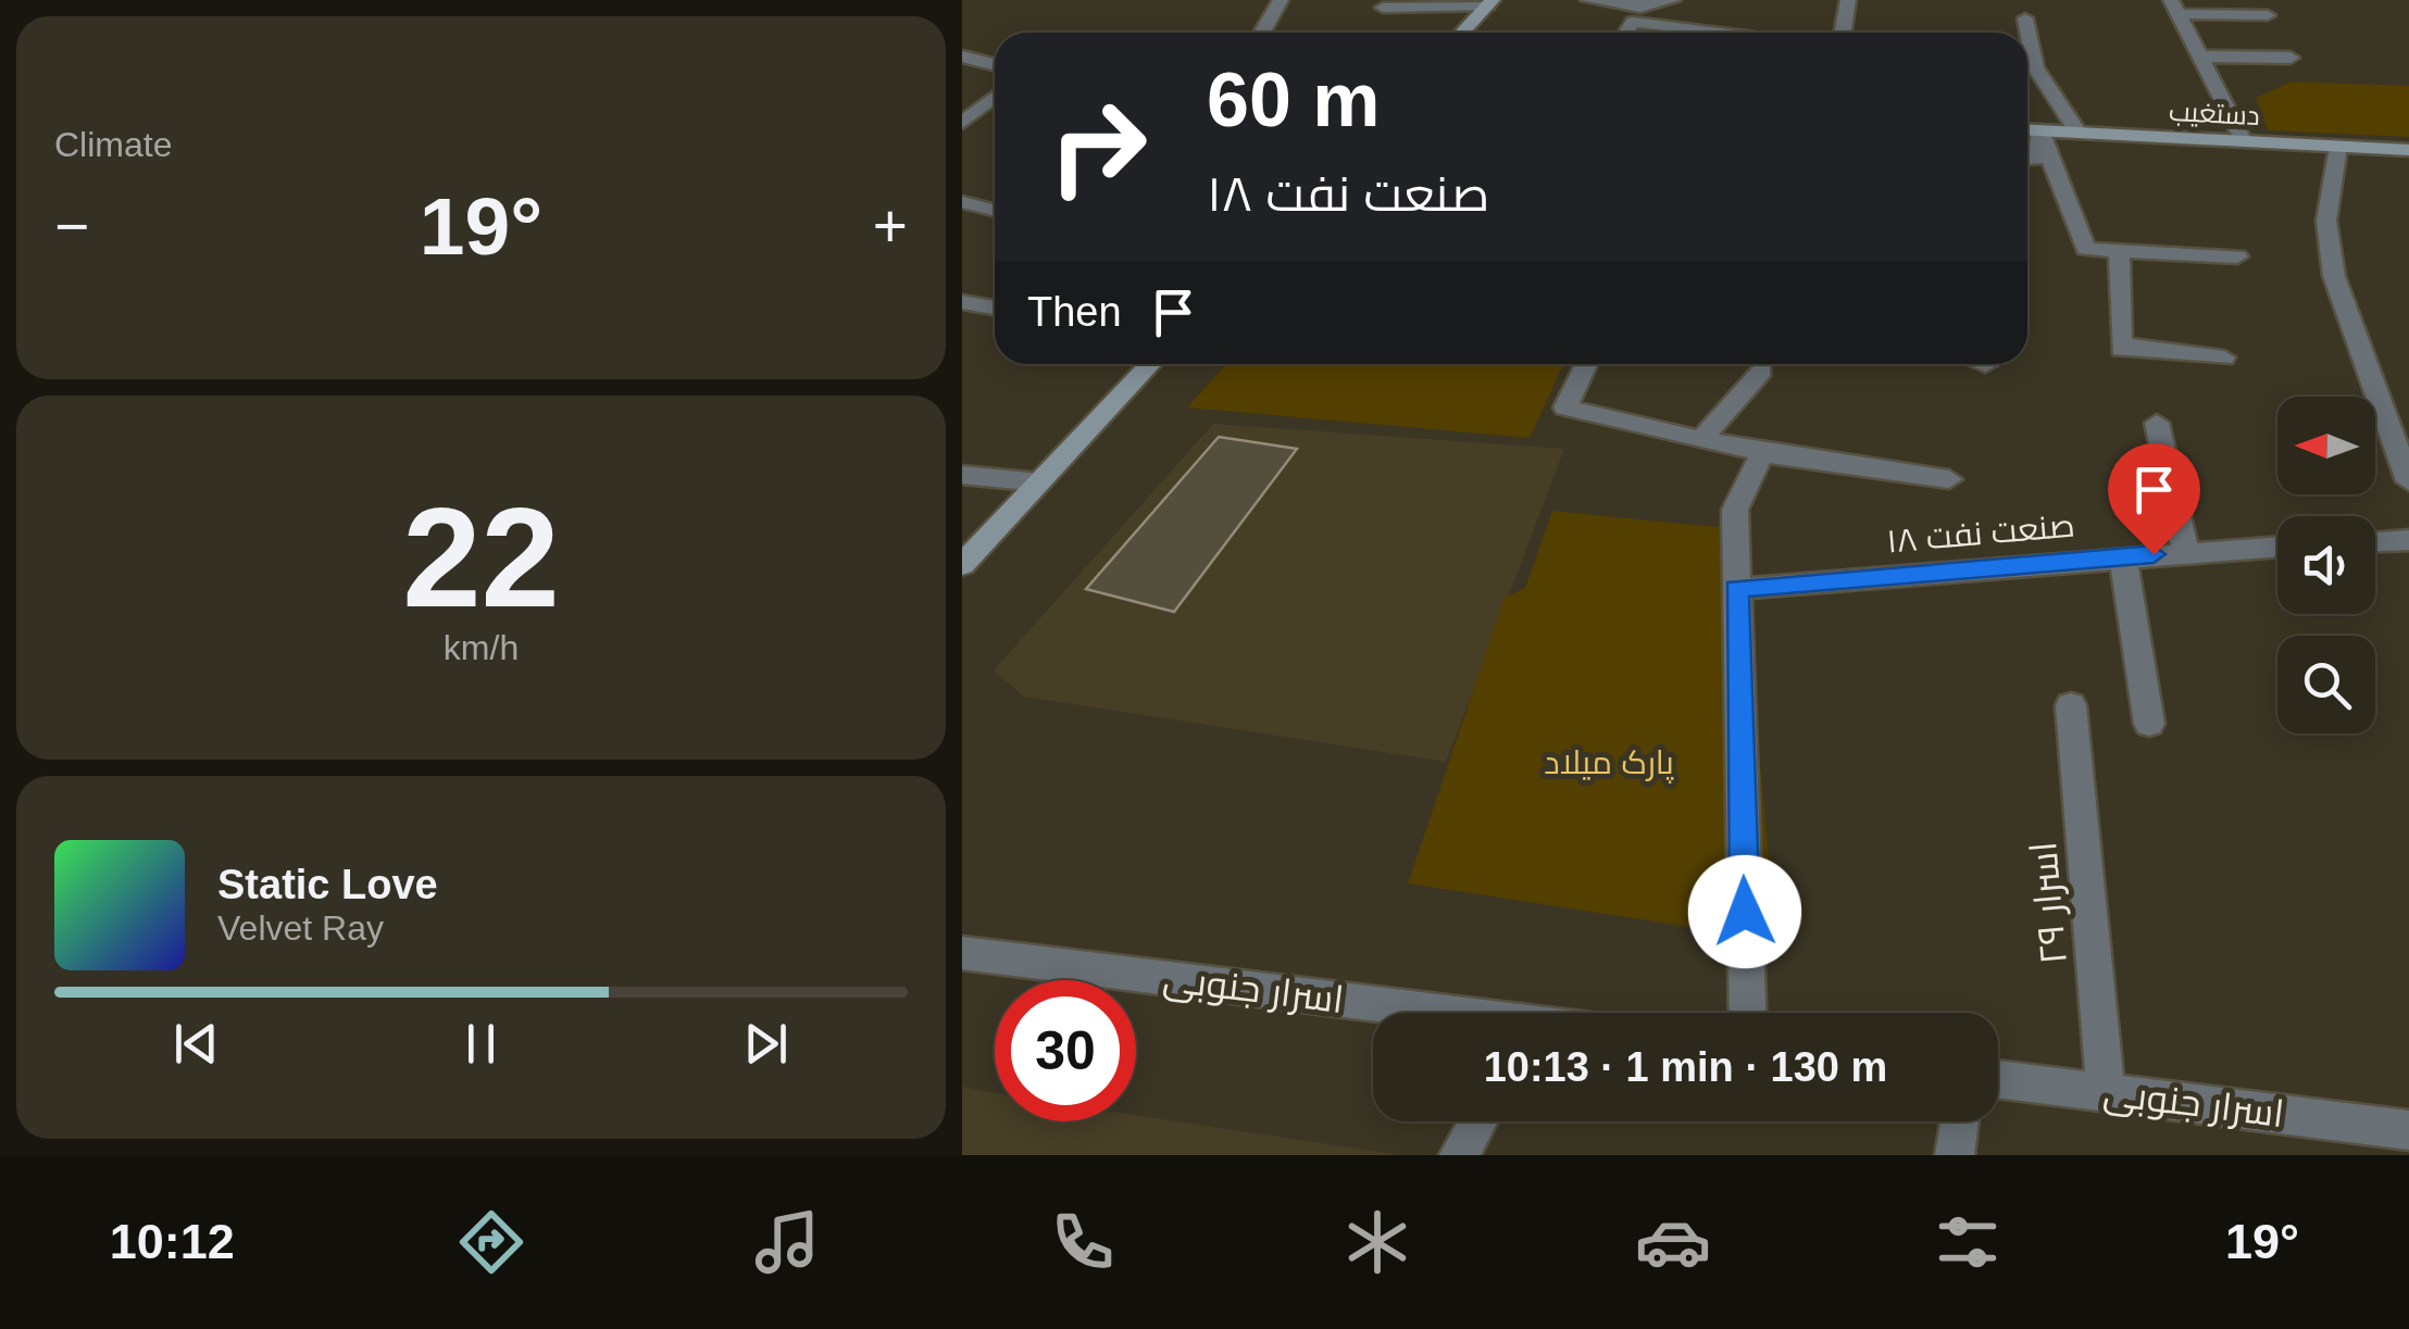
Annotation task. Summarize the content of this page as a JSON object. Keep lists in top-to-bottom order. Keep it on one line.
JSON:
{"streets":{"main road":["دستغیب"],"street":["صنعت نفت ۱۸","اسرار ۲۹","اسرار جنوبی"]},"crossings":[["اسرار ۲۹","اسرار جنوبی"]],"parks":["پارک میلاد"],"north":"left","page":{"tile":["Climate",["22","km/h"]],"turn":["60 m","صنعت نفت ۱۸"],"heat":["−","19°","+"],"then":"Then","song":["Static Love","Velvet Ray"],"limit":"30","trip":"10:13 · 1 min · 130 m","tabs":["10:12","19°"]}}
